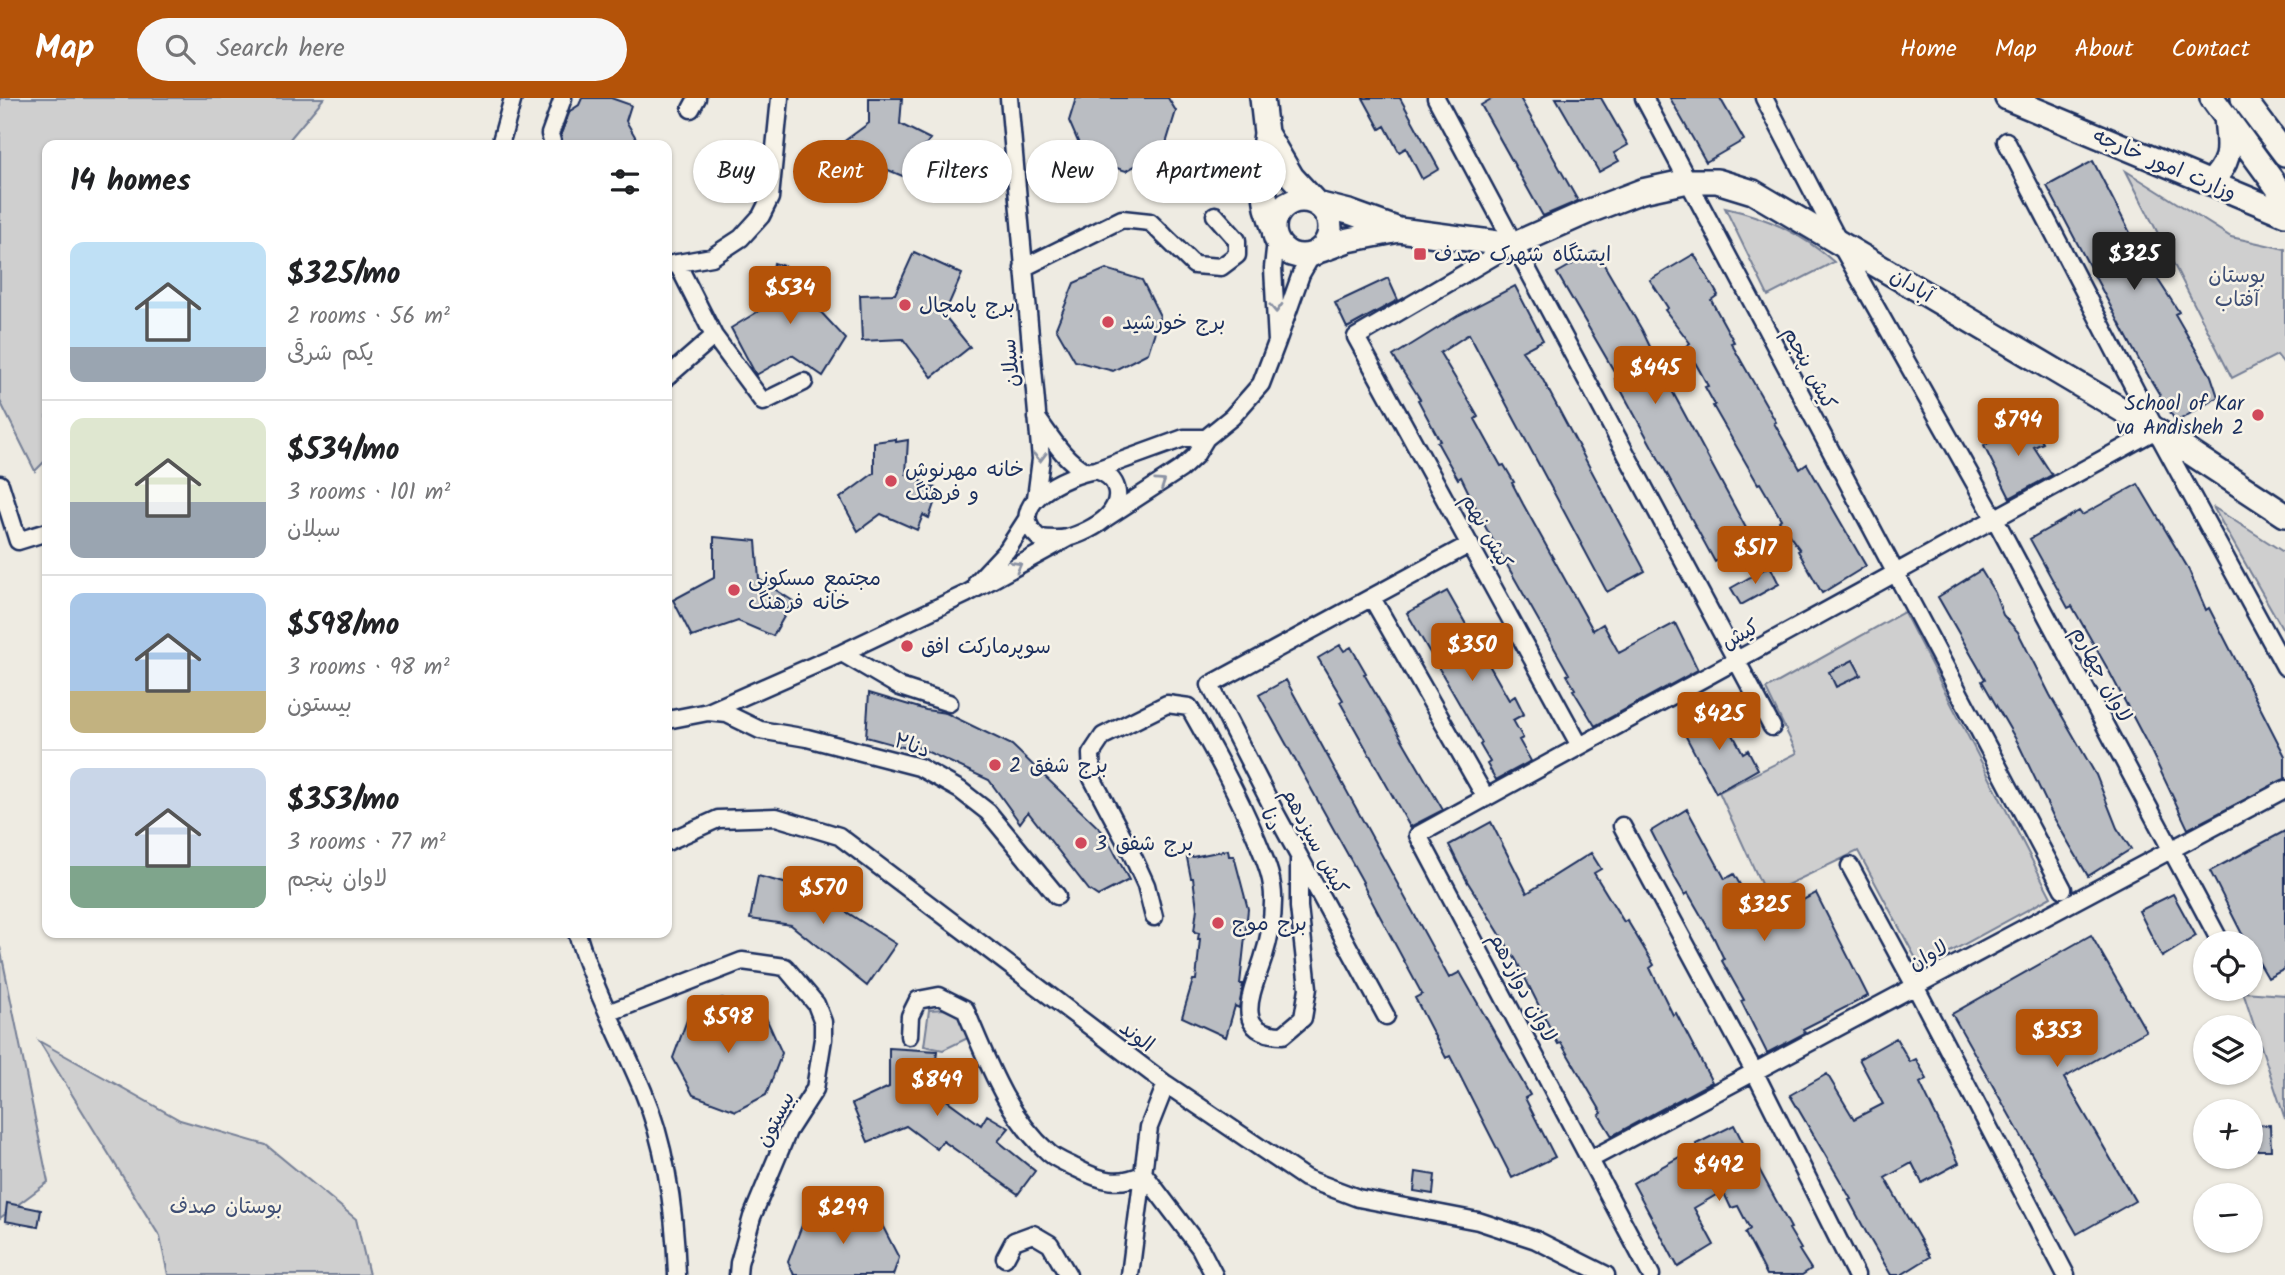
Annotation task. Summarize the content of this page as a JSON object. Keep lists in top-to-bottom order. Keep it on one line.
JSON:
{"streets":{"main road":["وزارت امور خارجه","آبادان"],"street":["سبلان","کیش پنجم","کیش نهم","کیش","لاوان چهارم","دنا۲","دنا","کیش سیزدهم","لاوان","لاوان دوازدهم","الوند","بیستون"]},"crossings":[["آبادان","کیش پنجم"],["آبادان","کیش نهم"],["آبادان","کیش"],["آبادان","لاوان چهارم"],["کیش پنجم","کیش"],["کیش نهم","کیش"],["کیش","لاوان چهارم"],["کیش","لاوان دوازدهم"],["لاوان چهارم","لاوان"],["دنا","کیش سیزدهم"],["لاوان","لاوان دوازدهم"]],"parks":["بوستان آفتاب","بوستان صدف"],"places":{"transit":["ایستگاه شهرک صدف"],"other":["برج پامچال","برج خورشید","School of Kar va Andisheh 2","خانه مهرنوش و فرهنگ","مجتمع مسکونی خانه فرهنگ","سوپرمارکت افق","برج شفق 2","برج شفق 3","برج موج"]},"page":{"header":"Map","search":"Search here","nav":["Home","Map","About","Contact"],"chip":["Buy","Rent","Filters","New","Apartment"],"heading":"14 homes","list":[{"name":"$325/mo","note":"2 rooms · 56 m² · یکم شرقی"},{"name":"$534/mo","note":"3 rooms · 101 m² · سبلان"},{"name":"$598/mo","note":"3 rooms · 98 m² · بیستون"},{"name":"$353/mo","note":"3 rooms · 77 m² · لاوان پنجم"}],"price":["$325","$534","$445","$794","$517","$350","$425","$570","$325","$598","$353","$849","$492","$299"],"map_buttons":["+","−"]}}
